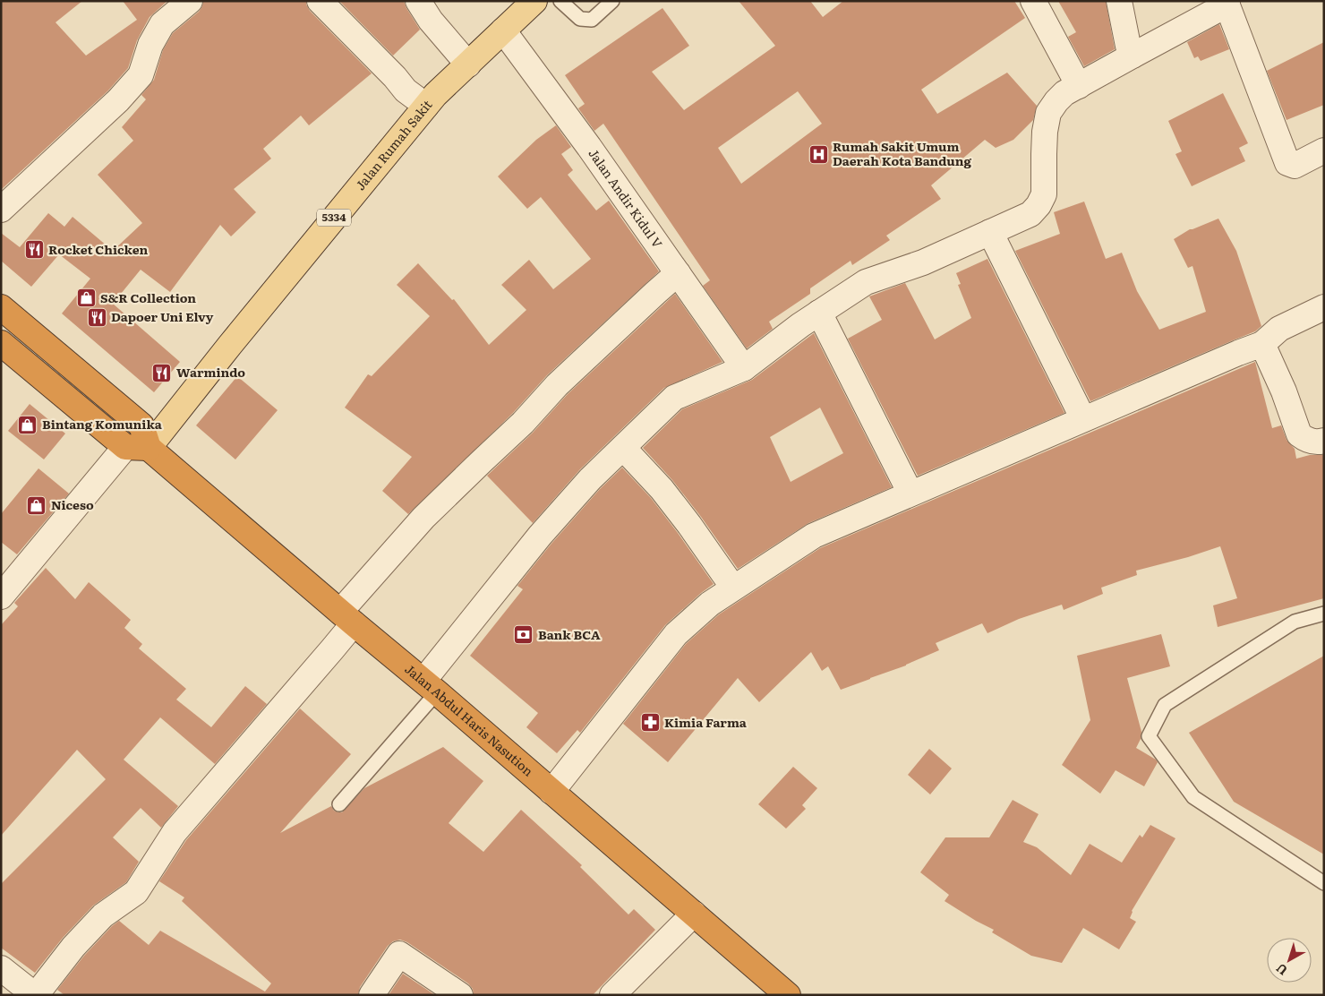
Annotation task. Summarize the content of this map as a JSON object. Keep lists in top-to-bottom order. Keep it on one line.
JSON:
{"streets":{"highway":["Jalan Abdul Haris Nasution"],"main road":["Jalan Rumah Sakit","5334"],"street":["Jalan Andir Kidul V"]},"crossings":[["Jalan Rumah Sakit","Jalan Andir Kidul V"],["Jalan Rumah Sakit","Jalan Abdul Haris Nasution"]],"places":{"hospital":["Rumah Sakit Umum Daerah Kota Bandung"],"restaurant":["Rocket Chicken","Dapoer Uni Elvy","Warmindo"],"shop":["S&R Collection","Bintang Komunika","Niceso"],"bank":["Bank BCA"],"pharmacy":["Kimia Farma"]},"north":"bottom left"}
